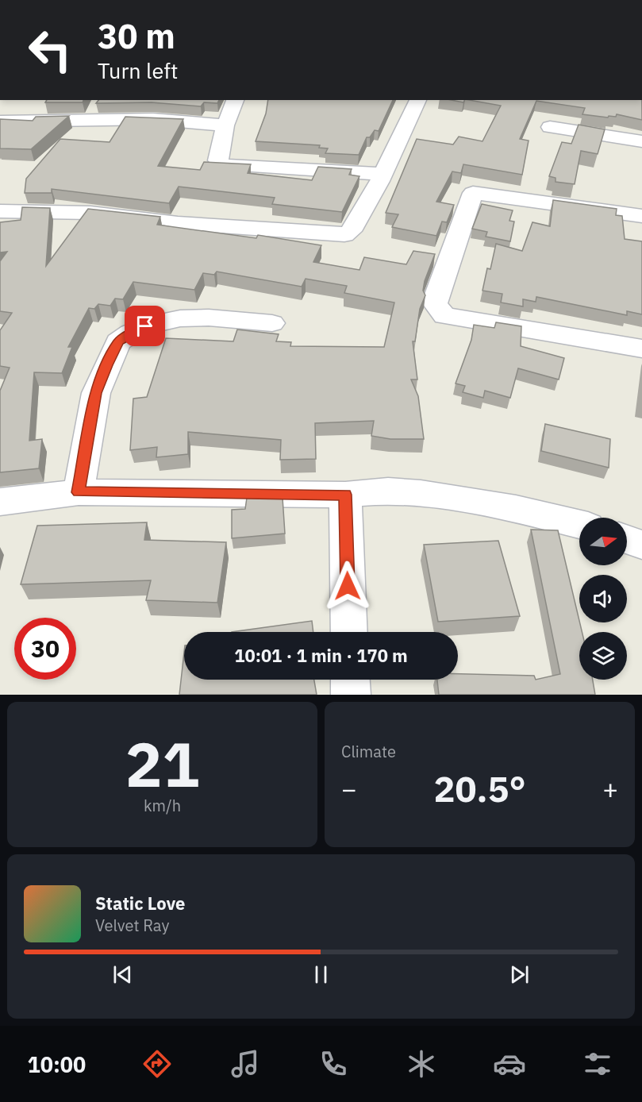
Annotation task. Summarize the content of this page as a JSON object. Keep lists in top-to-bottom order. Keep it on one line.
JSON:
{"north":"right","page":{"turn":["30 m","Turn left"],"limit":"30","trip":"10:01 · 1 min · 170 m","tile":[["21","km/h"],"Climate"],"heat":["−","20.5°","+"],"song":["Static Love","Velvet Ray"],"tabs":"10:00"}}
